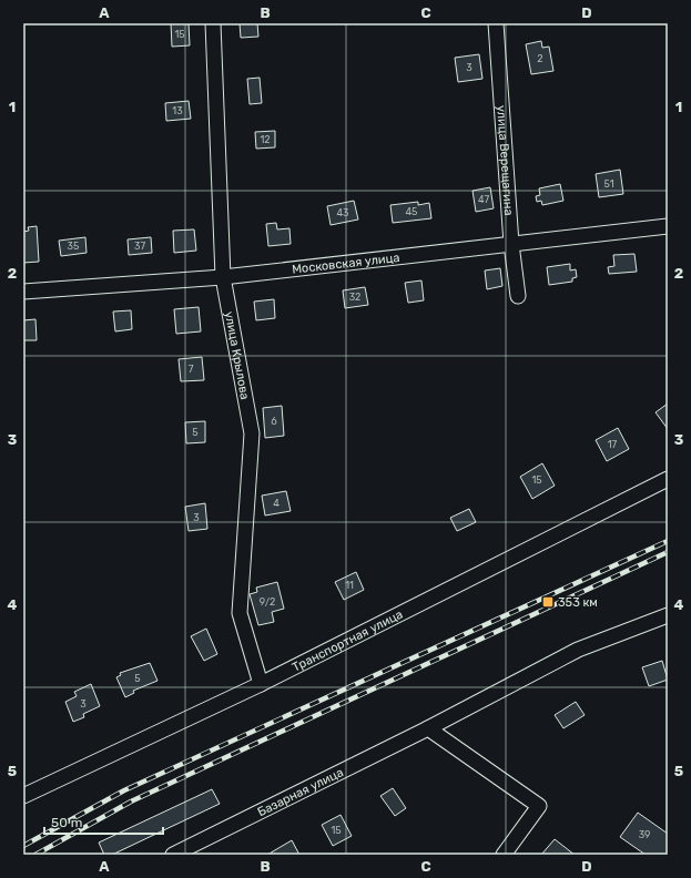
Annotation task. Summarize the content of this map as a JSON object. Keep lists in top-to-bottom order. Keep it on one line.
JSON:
{"streets":{"street":["улица Верещагина","Московская улица","улица Крылова","Транспортная улица","Базарная улица"]},"crossings":[["улица Верещагина","Московская улица"],["Московская улица","улица Крылова"],["улица Крылова","Транспортная улица"]],"places":{"transit":["353 км"]},"house_numbers":["15","2","3","13","12","51","47","45","43","35","37","32","7","6","5","17","15","4","3","11","9/2","5","3","15","39"],"scale_bar":"50 m","grid":{"columns":["A","B","C","D"],"rows":["1","2","3","4","5"]}}
